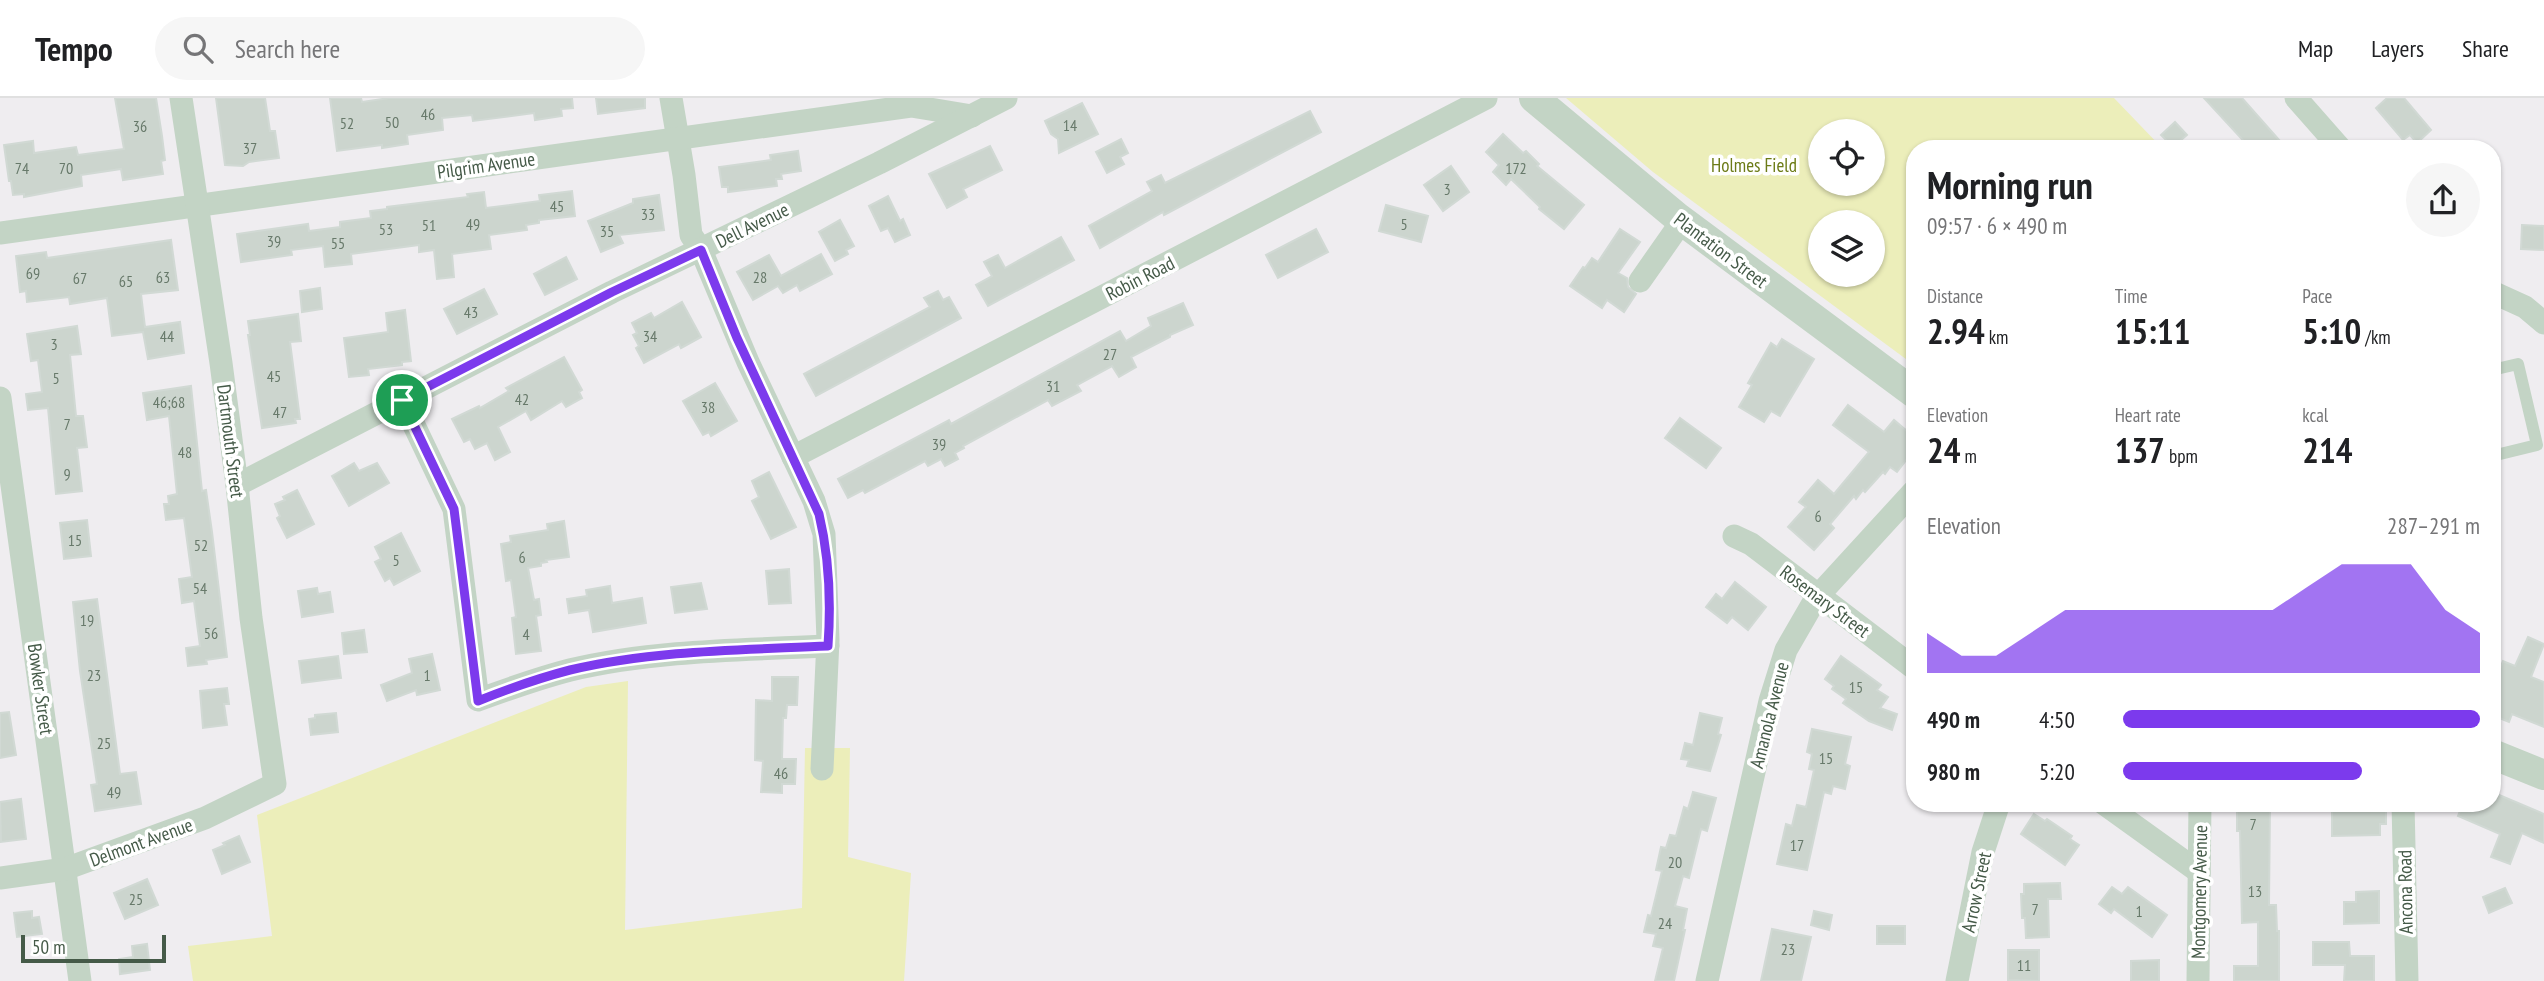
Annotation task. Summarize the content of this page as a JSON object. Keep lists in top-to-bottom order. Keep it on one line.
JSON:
{"streets":{"street":["Pilgrim Avenue","Dell Avenue","Plantation Street","Robin Road","Dartmouth Street","Rosemary Street","Bowker Street","Amanola Avenue","Delmont Avenue","Arrow Street","Montgomery Avenue","Ancona Road"]},"crossings":[["Pilgrim Avenue","Dell Avenue"],["Pilgrim Avenue","Dartmouth Street"],["Dell Avenue","Dartmouth Street"],["Dartmouth Street","Delmont Avenue"],["Rosemary Street","Amanola Avenue"],["Bowker Street","Delmont Avenue"]],"parks":["Holmes Field"],"house_numbers":["46","50","52","14","36","37","74","70","172","3","45","33","49","5","51","53","35","39","55","69","63","28","67","65","43","44","34","3","27","45","5","31","42","46;68","38","47","7","39","48","9","6","15","52","6","5","54","19","56","4","23","1","15","25","15","46","49","7","17","20","13","25","7","1","24","23","11"],"scale_bar":"50 m","page":{"header":"Tempo","search":"Search here","nav":["Map","Layers","Share"],"heading":["Morning run","09:57 · 6 × 490 m"],"stats":[["Distance","2.94 km"],["Time","15:11"],["Pace","5:10 /km"],["Elevation","24 m"],["Heart rate","137 bpm"],["kcal","214"]],"chart":["Elevation","287–291 m"],"list":[{"name":"490 m","note":"4:50"},{"name":"980 m","note":"5:20"}],"scale":"50 m"}}
